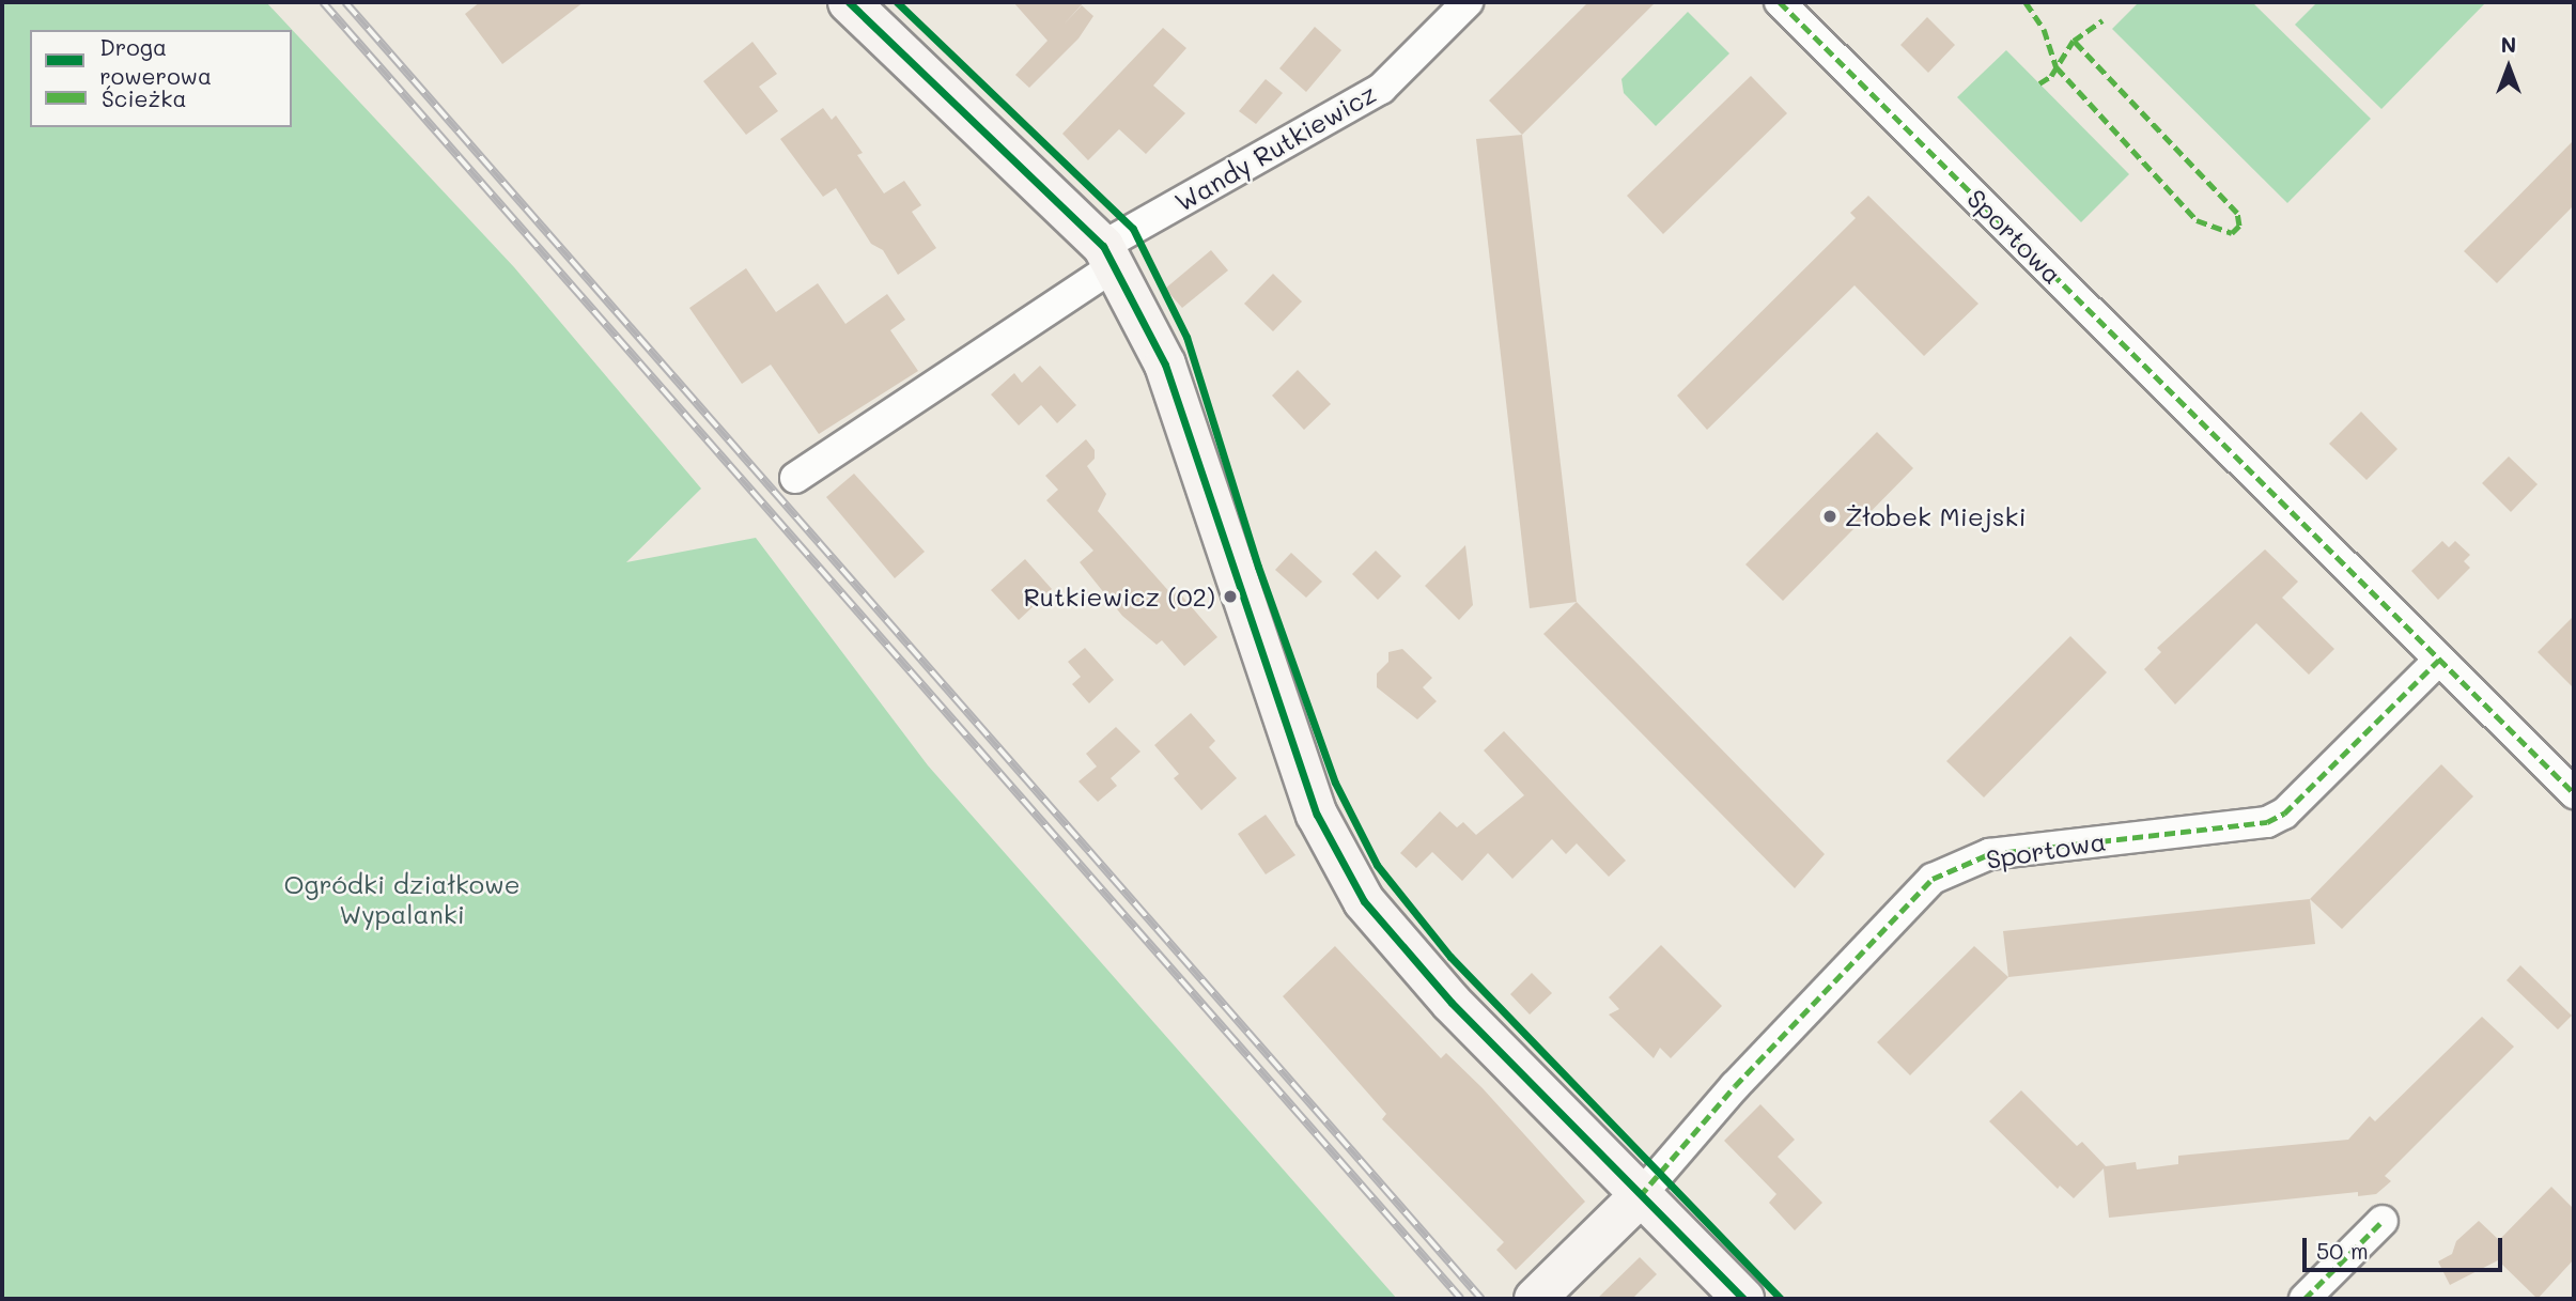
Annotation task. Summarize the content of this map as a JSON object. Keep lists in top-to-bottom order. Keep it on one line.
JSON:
{"streets":{"street":["Wandy Rutkiewicz","Sportowa"]},"parks":["Ogródki działkowe Wypalanki"],"places":["Żłobek Miejski","Rutkiewicz (02)"],"legend":["Droga rowerowa","Ścieżka"],"scale_bar":"50 m","north":"top"}
